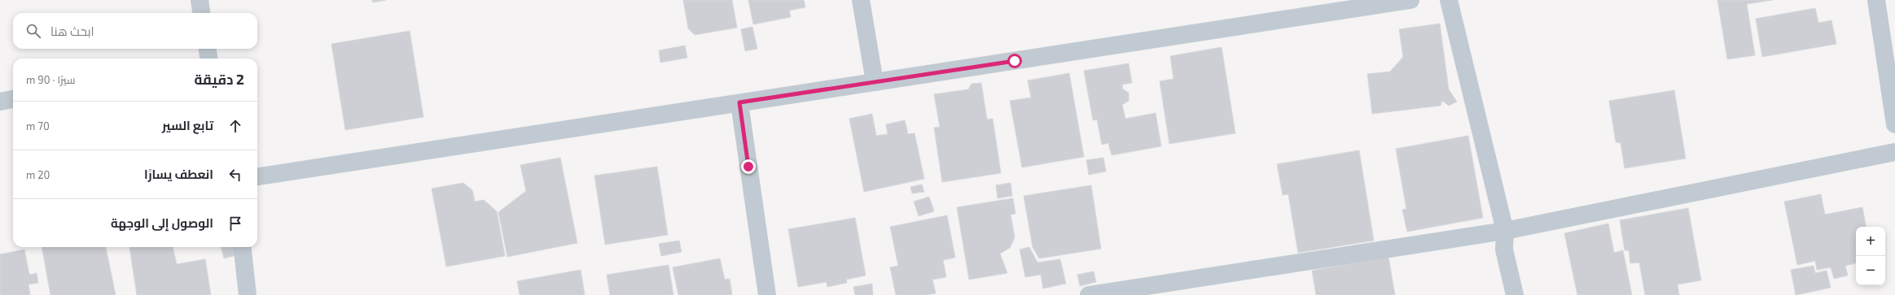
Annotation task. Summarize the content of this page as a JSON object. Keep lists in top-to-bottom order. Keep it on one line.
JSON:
{"page":{"search":"ابحث هنا","heading":["2 دقيقة","سيرًا · 90 m"],"list":[["تابع السير","70 m"],["انعطف يسارًا","20 m"],"الوصول إلى الوجهة"],"map_buttons":["+","−"]}}
